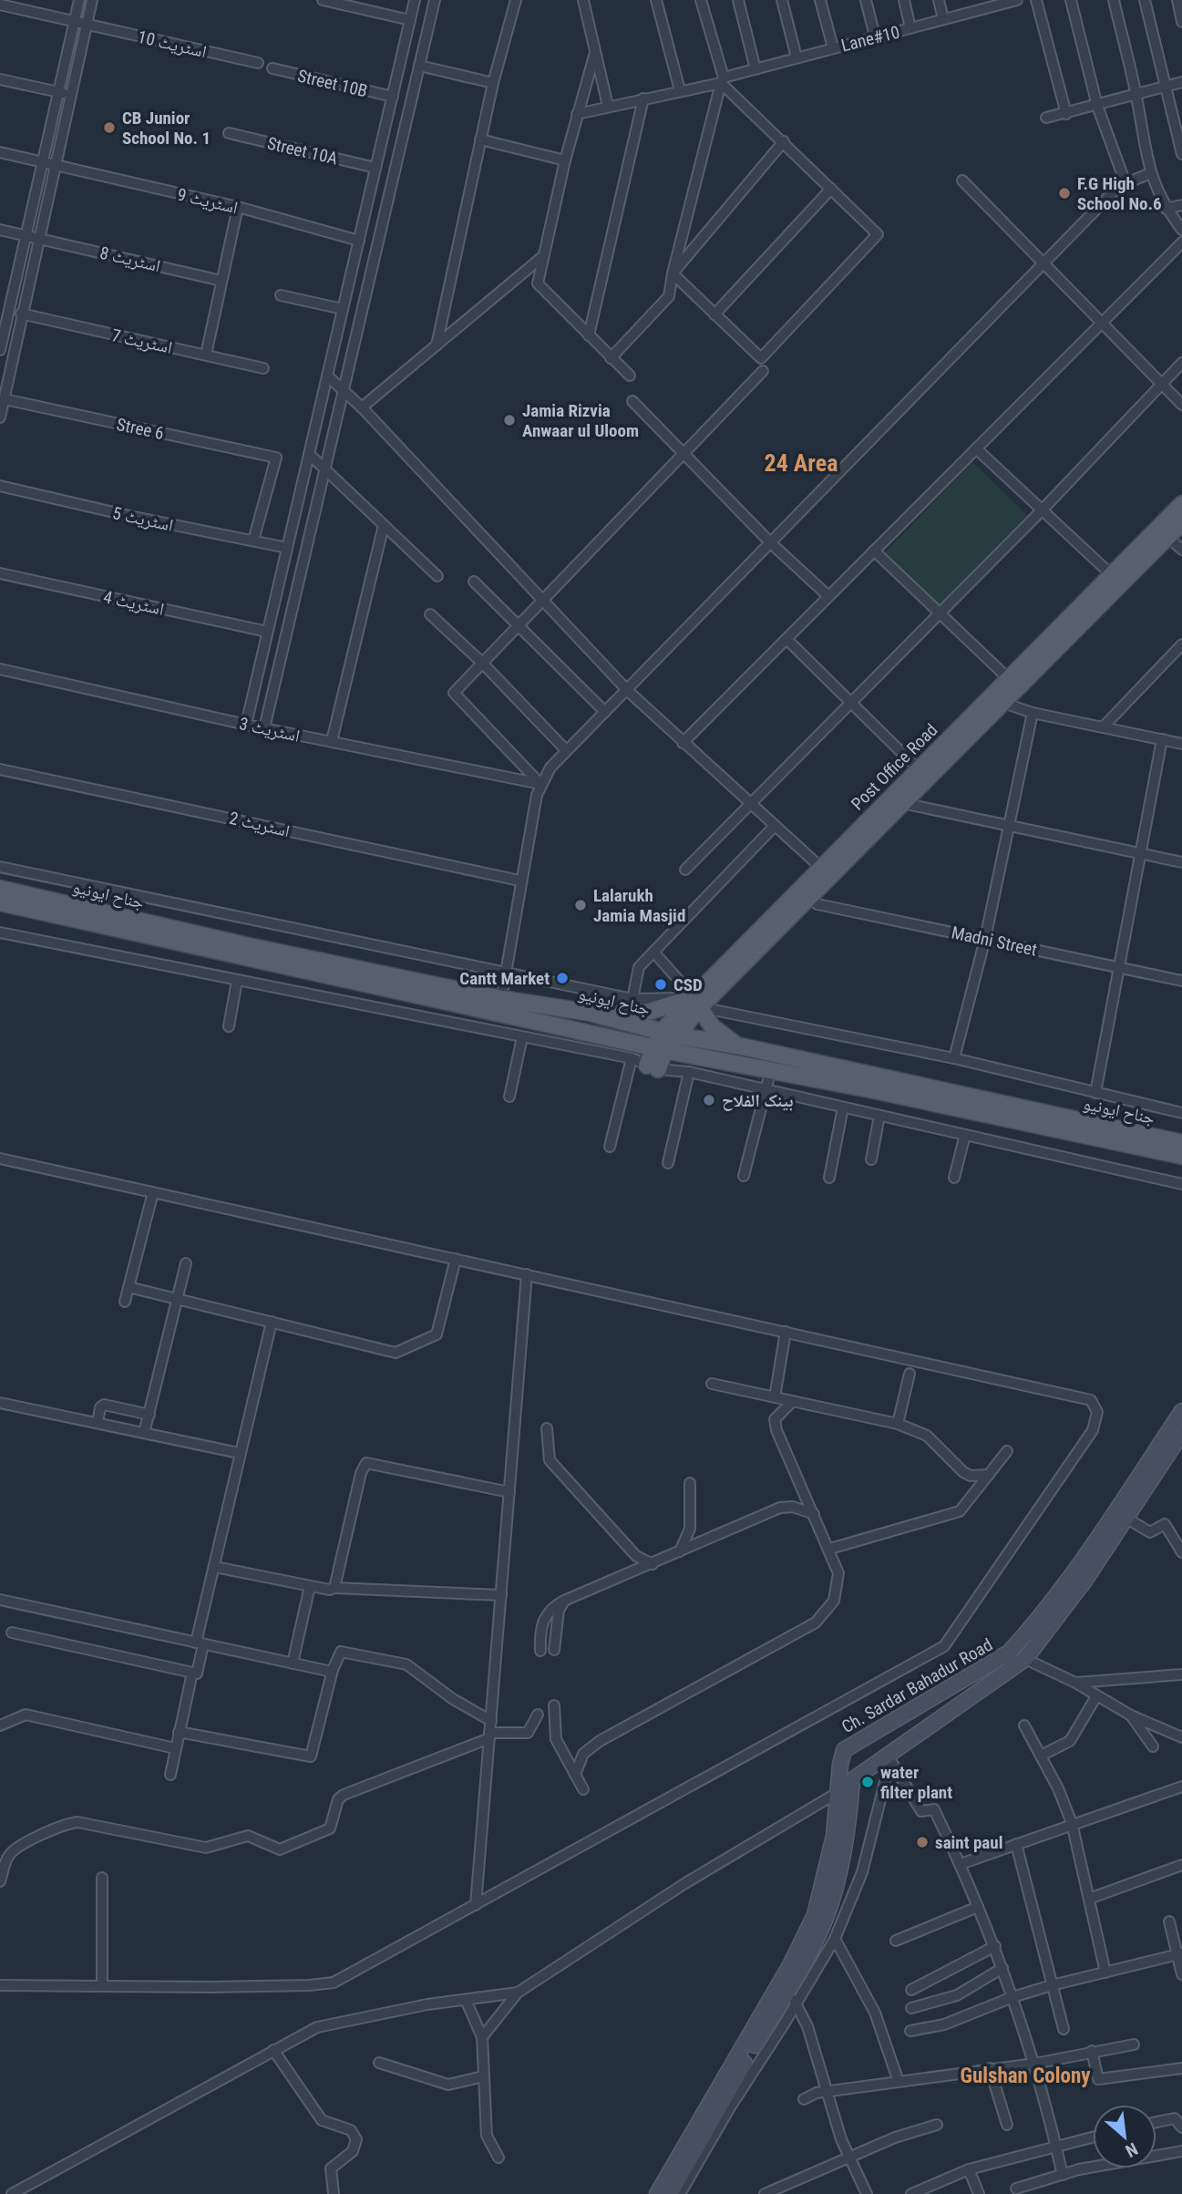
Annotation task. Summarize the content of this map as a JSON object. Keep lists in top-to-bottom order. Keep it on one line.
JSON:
{"streets":{"main road":["Post Office Road","جناح ایونیو","Ch. Sardar Bahadur Road"],"street":["Lane#10","اسٹریٹ 10","Street 10B","Street 10A","اسٹریٹ 9","اسٹریٹ 8","اسٹریٹ 7","Stree 6","اسٹریٹ 5","اسٹریٹ 4","اسٹریٹ 3","اسٹریٹ 2","Madni Street"]},"crossings":[["Stree 6","اسٹریٹ 5"],["Post Office Road","جناح ایونیو"],["Post Office Road","Madni Street"]],"districts":["24 Area","Gulshan Colony"],"places":["CB Junior School No. 1","F.G High School No.6","Jamia Rizvia Anwaar ul Uloom","Lalarukh Jamia Masjid","Cantt Market","CSD","بینک الفلاح","water filter plant","saint paul"],"north":"bottom right"}
